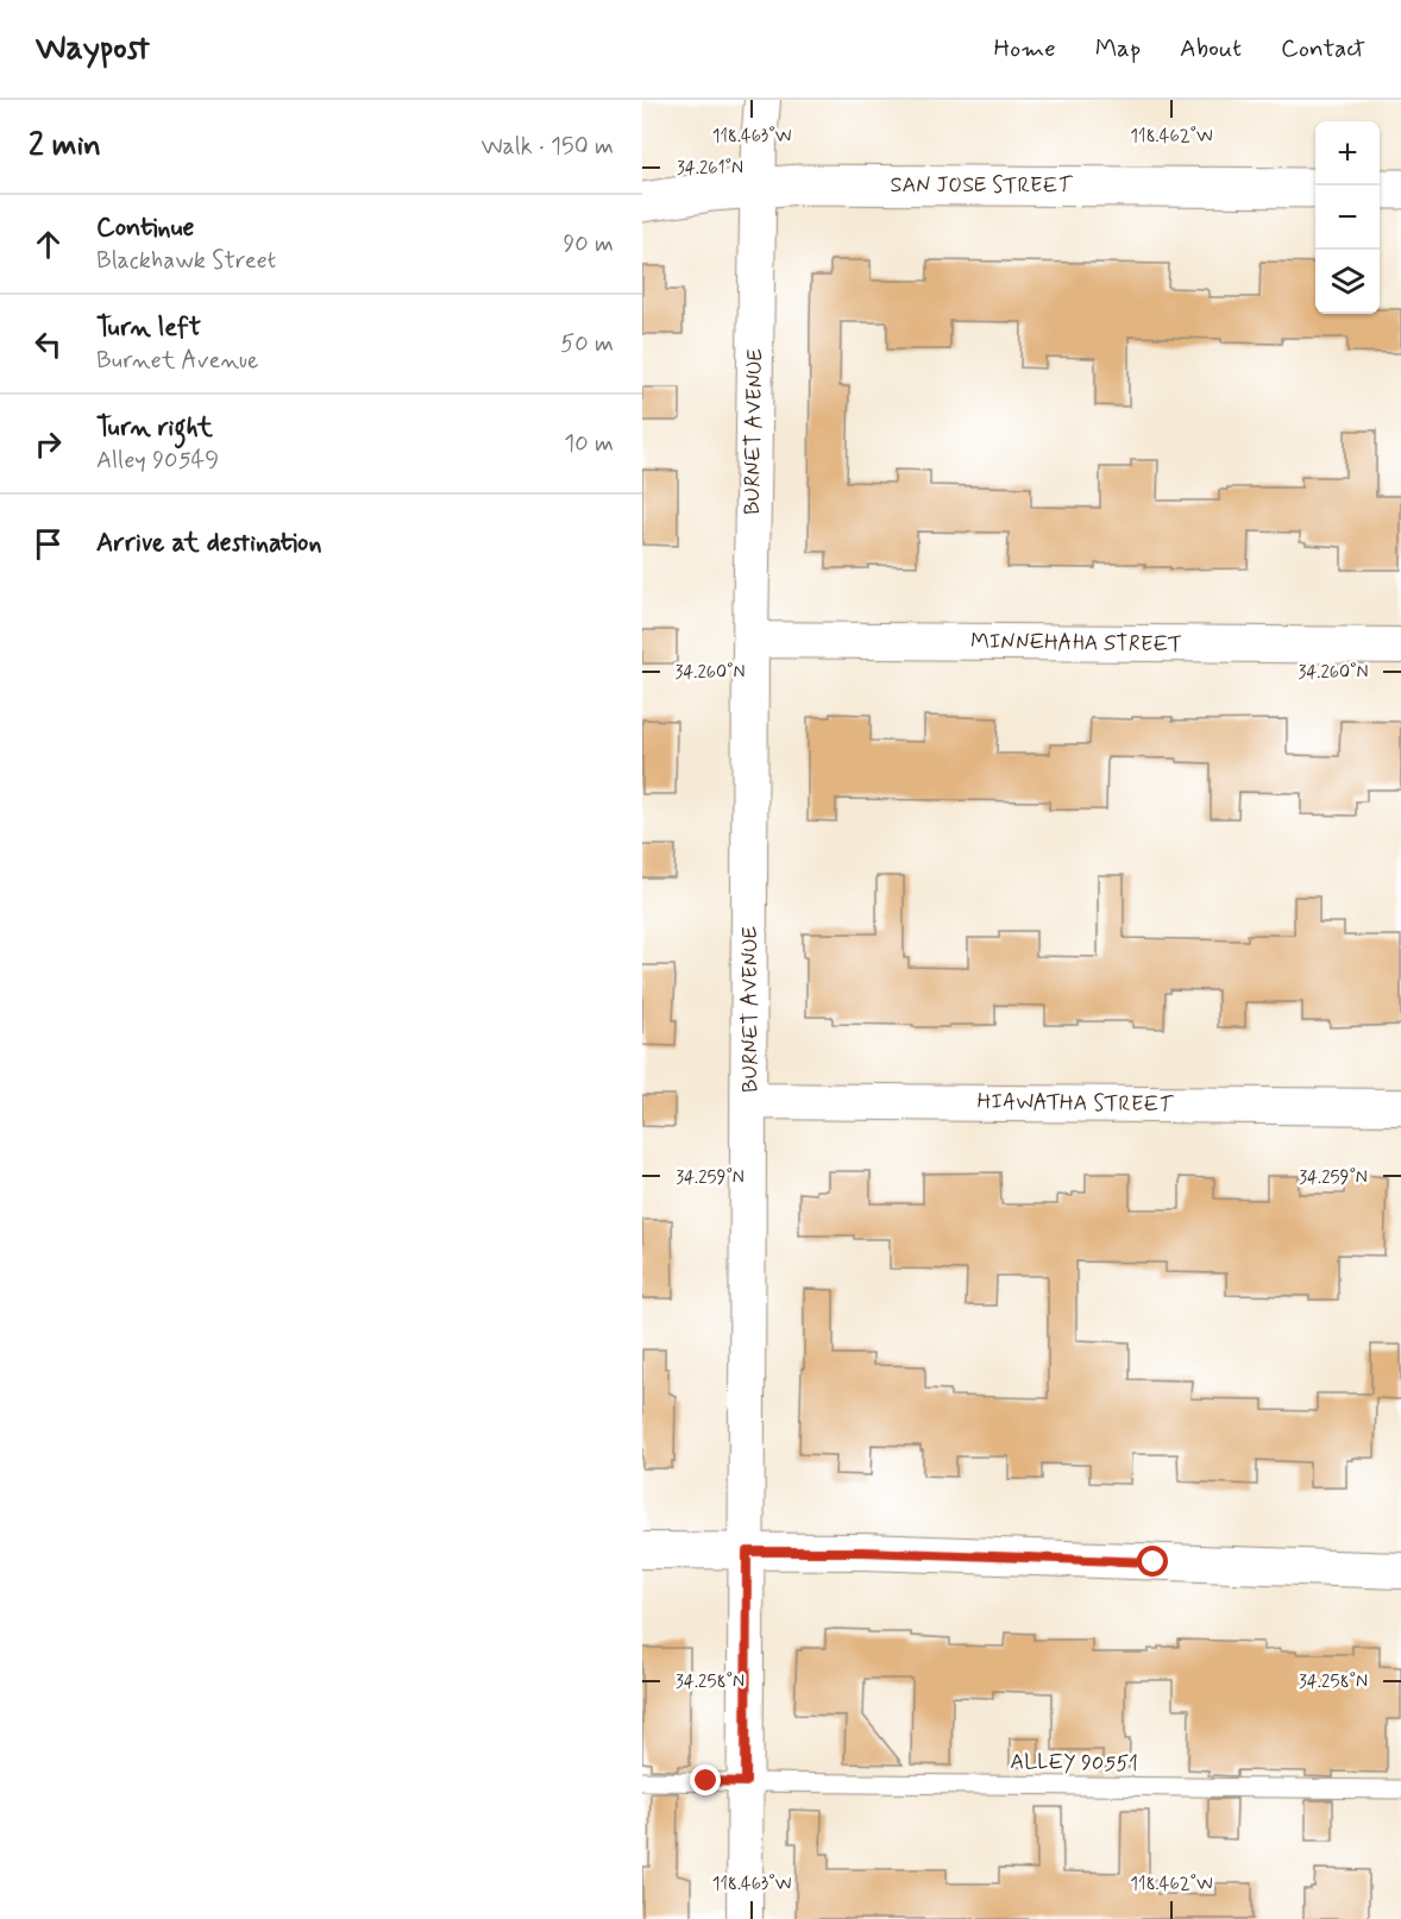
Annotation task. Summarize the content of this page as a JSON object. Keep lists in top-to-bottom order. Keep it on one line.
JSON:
{"streets":{"street":["SAN JOSE STREET","BURNET AVENUE","MINNEHAHA STREET","HIAWATHA STREET"],"lane":["ALLEY 90551"]},"crossings":[["SAN JOSE STREET","BURNET AVENUE"],["BURNET AVENUE","MINNEHAHA STREET"],["BURNET AVENUE","HIAWATHA STREET"],["BURNET AVENUE","ALLEY 90551"]],"page":{"header":"Waypost","nav":["Home","Map","About","Contact"],"heading":["2 min","Walk · 150 m"],"map_buttons":["+","−"],"list":[["Continue","Blackhawk Street","90 m"],["Turn left","Burnet Avenue","50 m"],["Turn right","Alley 90549","10 m"],"Arrive at destination"]},"coordinates":["118.463°W","118.462°W","34.261°N","34.260°N","34.259°N","34.258°N"]}
